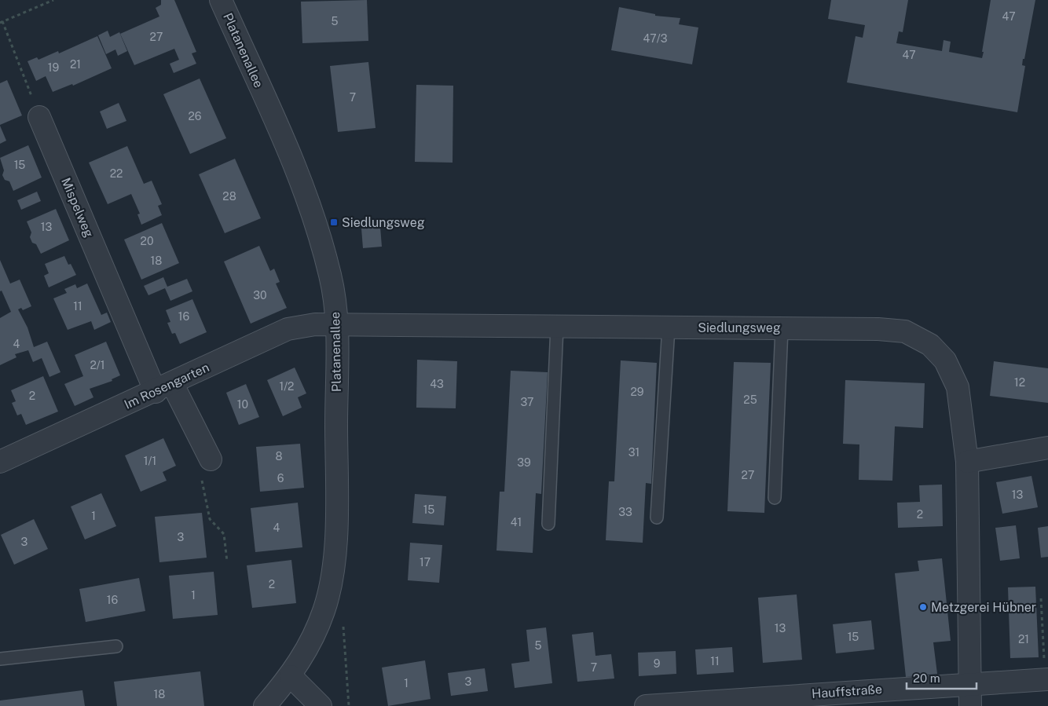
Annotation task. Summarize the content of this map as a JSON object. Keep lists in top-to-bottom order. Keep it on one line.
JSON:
{"streets":{"street":["Platanenallee","Mispelweg","Siedlungsweg","Im Rosengarten","Hauffstraße"]},"crossings":[["Platanenallee","Siedlungsweg"],["Platanenallee","Im Rosengarten"],["Mispelweg","Im Rosengarten"],["Siedlungsweg","Im Rosengarten"],["Siedlungsweg","Hauffstraße"]],"places":{"transit":["Siedlungsweg"],"other":["Metzgerei Hübner"]},"house_numbers":["47","5","27","47/3","47","21","19","7","26","15","22","28","13","20","18","30","11","16","4","2/1","12","43","1/2","29","2","25","37","10","31","8","1/1","39","27","6","13","15","33","2","1","41","4","3","3","17","2","1","16","13","15","21","5","11","9","7","3","1","18"],"scale_bar":"20 m"}
